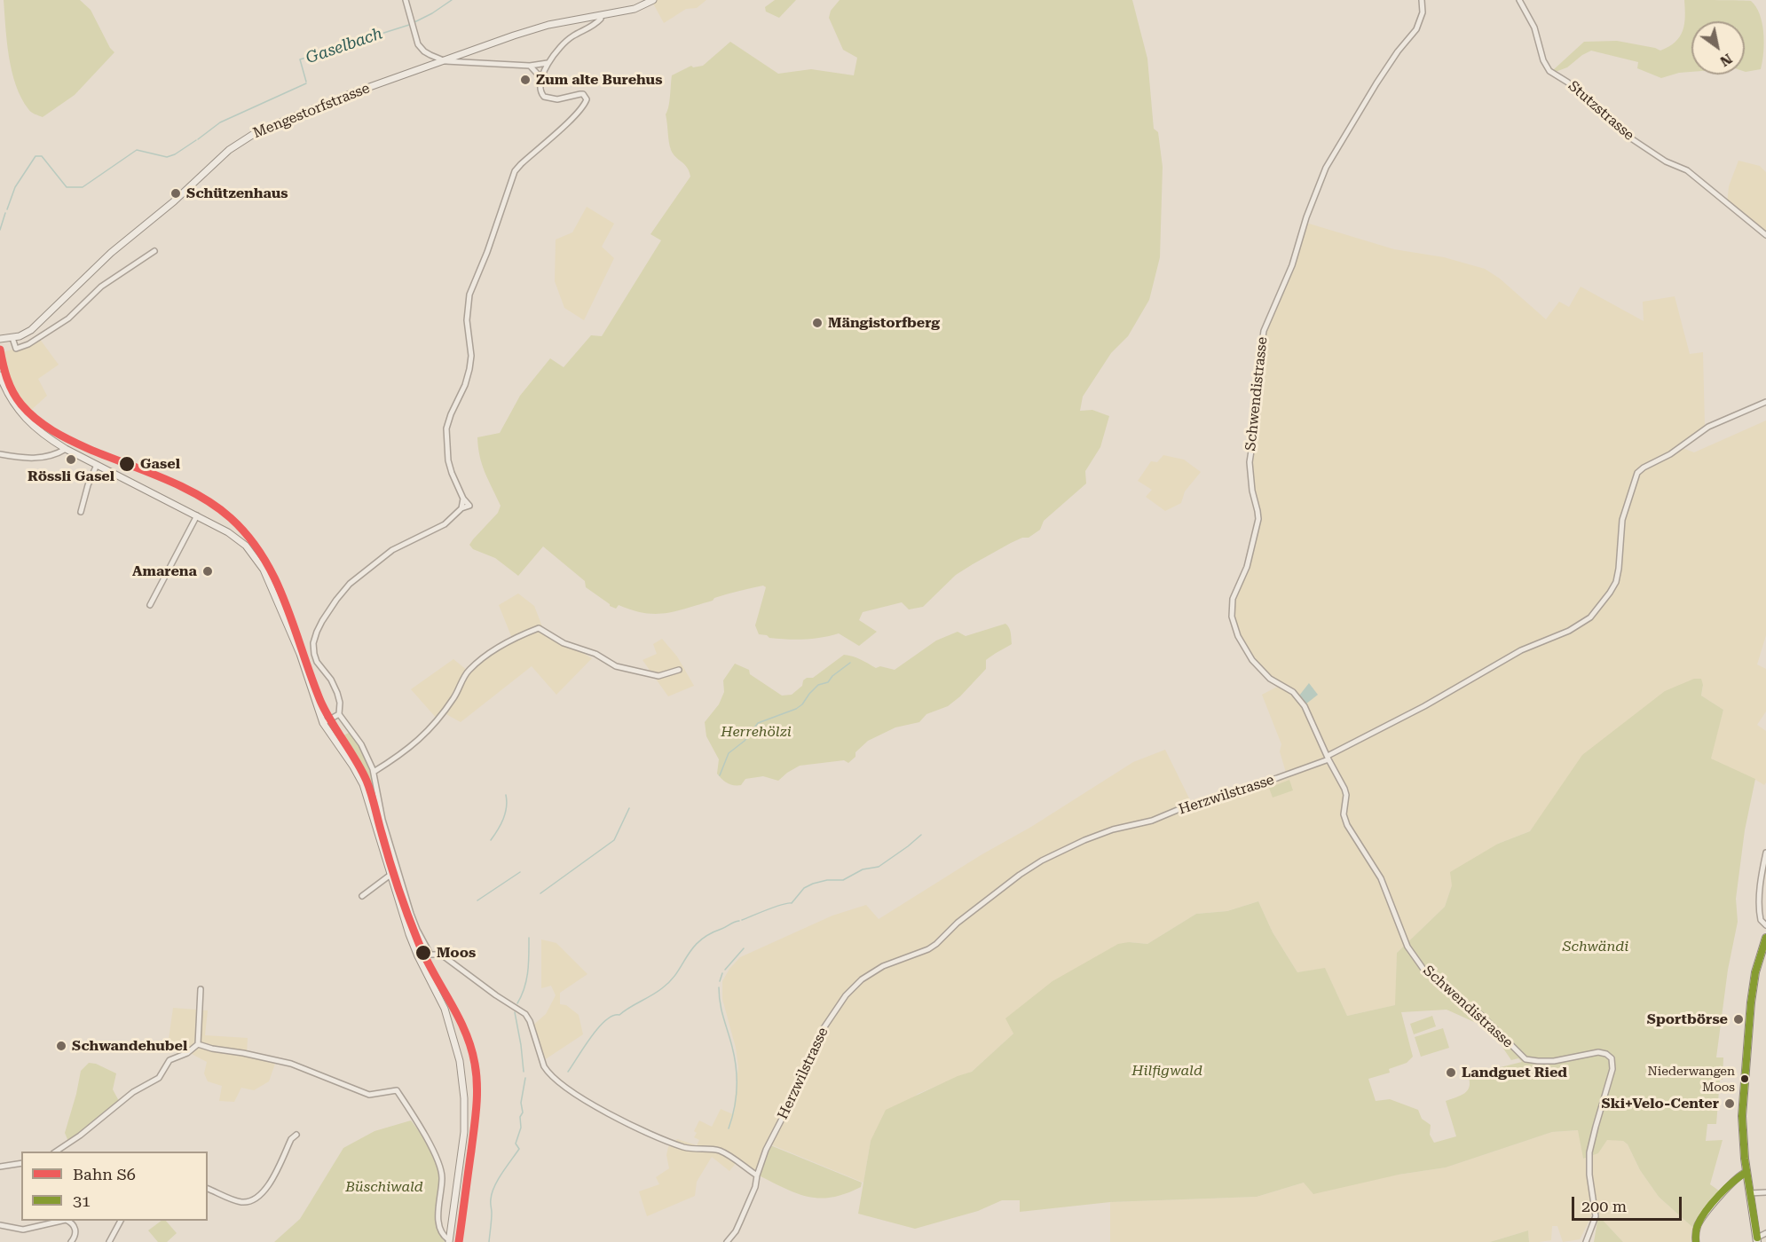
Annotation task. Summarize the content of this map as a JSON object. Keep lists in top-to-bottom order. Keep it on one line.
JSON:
{"streets":{"main road":["Mengestorfstrasse"],"street":["Stutzstrasse","Schwendistrasse","Herzwilstrasse"]},"crossings":[["Schwendistrasse","Herzwilstrasse"]],"water":["Gaselbach"],"parks":["Herrehölzi","Schwändi","Hilfigwald","Büschiwald"],"places":["Zum alte Burehus","Schützenhaus","Mängistorfberg","Rössli Gasel","Gasel","Amarena","Moos","Sportbörse","Schwandehubel","Landguet Ried","Niederwangen Moos","Ski+Velo-Center"],"lines":["rail line S6","transit line 31"],"legend":["Bahn S6","31"],"scale_bar":"200 m","north":"bottom right"}
